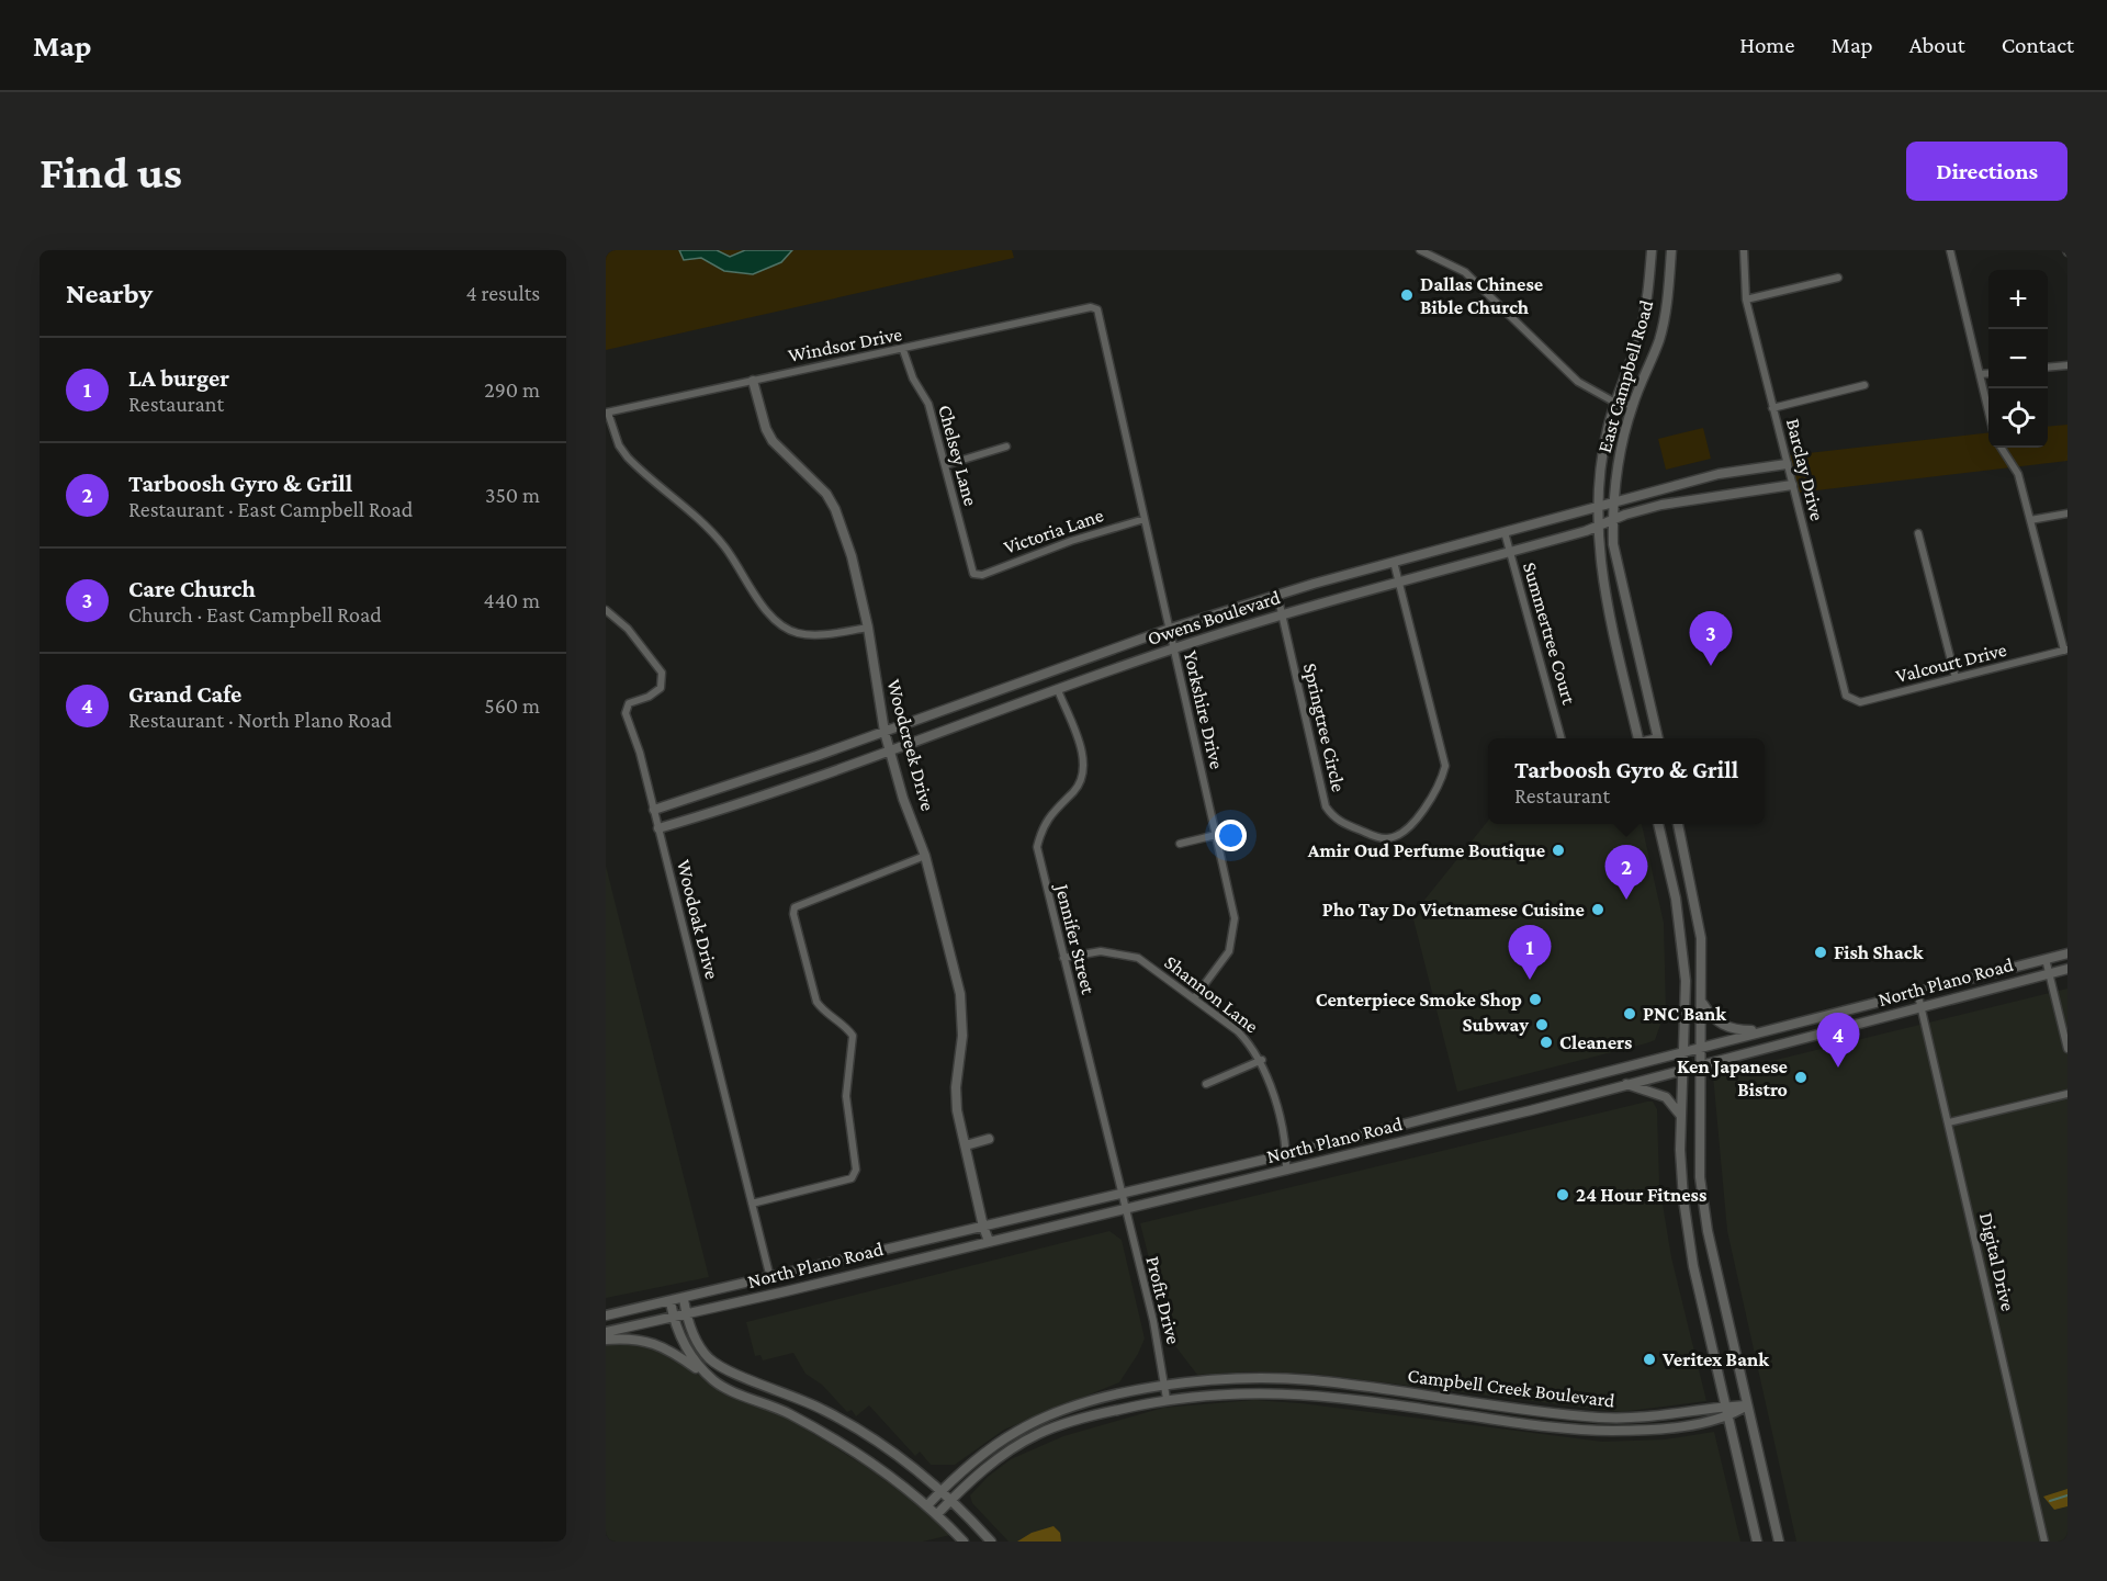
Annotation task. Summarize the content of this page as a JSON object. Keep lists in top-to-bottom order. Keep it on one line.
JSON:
{"streets":{"main road":["East Campbell Road","Owens Boulevard","Woodcreek Drive","North Plano Road","Campbell Creek Boulevard"],"street":["Windsor Drive","Chelsey Lane","Barclay Drive","Victoria Lane","Summertree Court","Valcourt Drive","Yorkshire Drive","Springtree Circle","Woodoak Drive","Jennifer Street","Shannon Lane","Digital Drive","Profit Drive"]},"crossings":[["Windsor Drive","Chelsey Lane"],["Windsor Drive","Yorkshire Drive"],["Windsor Drive","Woodcreek Drive"],["East Campbell Road","Owens Boulevard"],["Chelsey Lane","Victoria Lane"],["Barclay Drive","Owens Boulevard"],["Barclay Drive","Valcourt Drive"],["Victoria Lane","Yorkshire Drive"],["Owens Boulevard","Summertree Court"],["Owens Boulevard","Yorkshire Drive"],["Owens Boulevard","Springtree Circle"],["Owens Boulevard","Woodcreek Drive"],["Owens Boulevard","Woodoak Drive"],["Owens Boulevard","Jennifer Street"],["Yorkshire Drive","Shannon Lane"],["Woodcreek Drive","North Plano Road"],["Woodoak Drive","North Plano Road"],["Jennifer Street","North Plano Road"],["Jennifer Street","Shannon Lane"],["Jennifer Street","Profit Drive"],["North Plano Road","Shannon Lane"],["North Plano Road","Digital Drive"],["North Plano Road","Profit Drive"],["Profit Drive","Campbell Creek Boulevard"]],"places":["Dallas Chinese Bible Church","Amir Oud Perfume Boutique","Pho Tay Do Vietnamese Cuisine","Fish Shack","Centerpiece Smoke Shop","PNC Bank","Subway","Cleaners","Ken Japanese Bistro","24 Hour Fitness","Veritex Bank"],"page":{"header":"Map","nav":["Home","Map","About","Contact"],"buttons":"Directions","title":"Find us","heading":["Nearby","4 results"],"map_buttons":["+","−"],"list":[{"mark":"1","name":"LA burger","note":"Restaurant","value":"290 m"},{"mark":"2","name":"Tarboosh Gyro & Grill","note":"Restaurant · East Campbell Road","value":"350 m"},{"mark":"3","name":"Care Church","note":"Church · East Campbell Road","value":"440 m"},{"mark":"4","name":"Grand Cafe","note":"Restaurant · North Plano Road","value":"560 m"}],"pins":["3","2","1","4"],"popup":["Tarboosh Gyro & Grill","Restaurant"]}}
